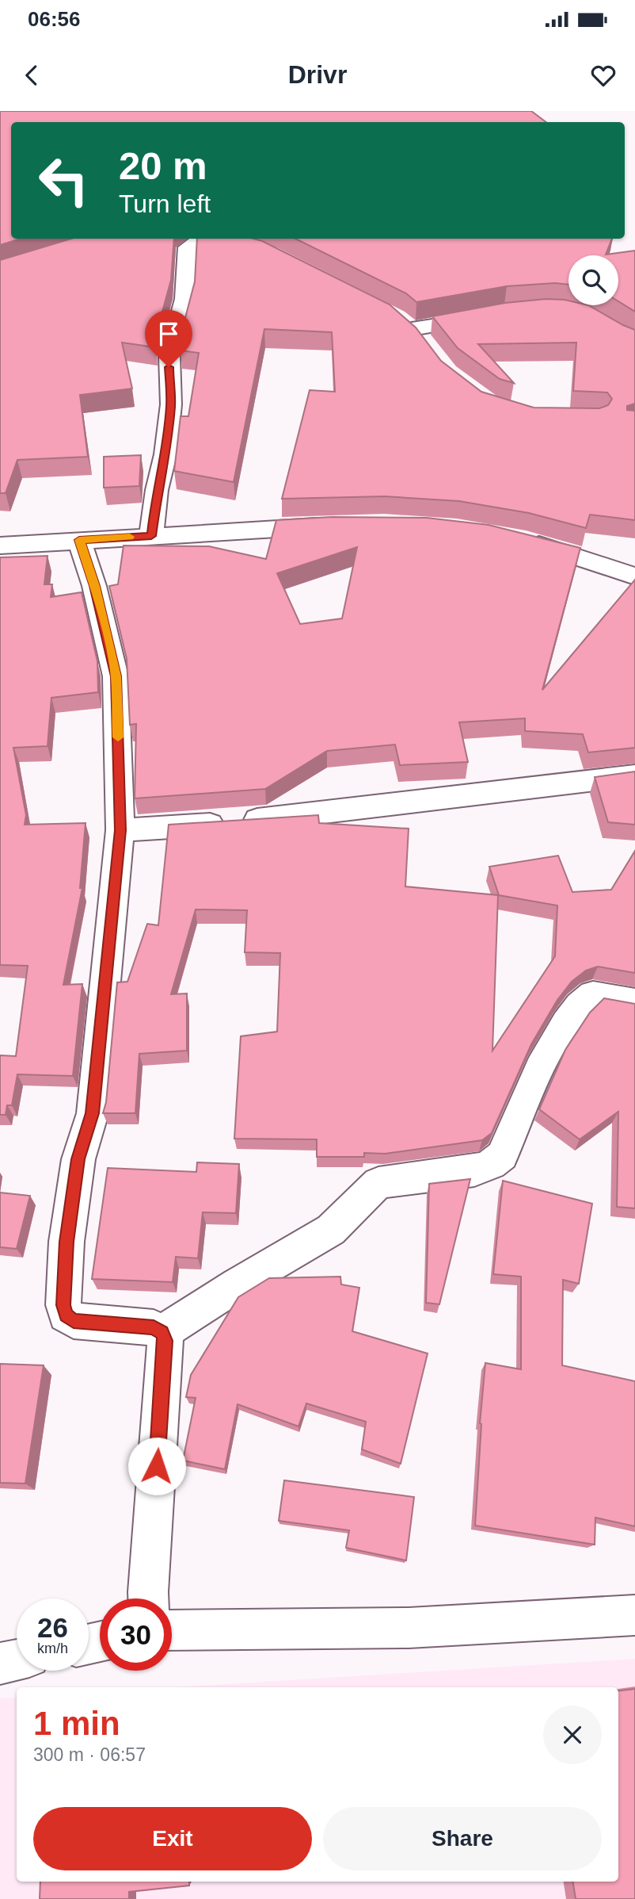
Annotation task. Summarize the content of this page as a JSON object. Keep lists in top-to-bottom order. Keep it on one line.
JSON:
{"page":{"status":"06:56","header":"Drivr","turn":["20 m","Turn left"],"speed":"26 km/h","limit":"30","heading":["1 min","300 m · 06:57"],"buttons":["Exit","Share"]}}
